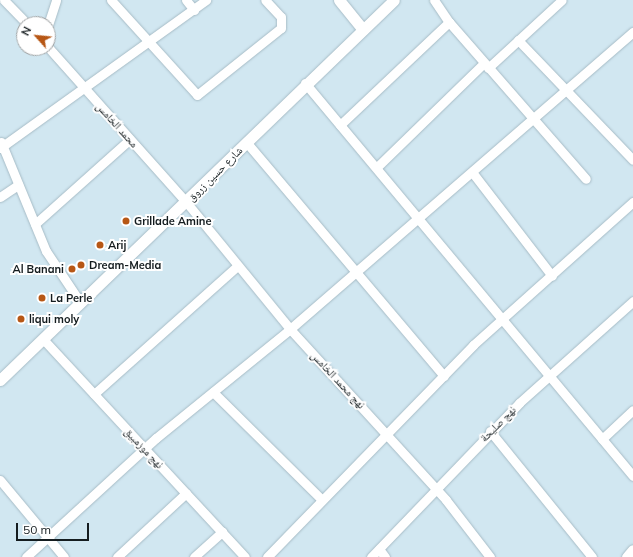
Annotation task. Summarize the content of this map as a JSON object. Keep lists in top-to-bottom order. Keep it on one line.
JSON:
{"streets":{"street":["محمد الخامس","شارع حسين زروق","نهج محمد الخامس","نهج صليحة","نهج موزمبيق"]},"crossings":[["محمد الخامس","شارع حسين زروق"],["محمد الخامس","نهج محمد الخامس"],["شارع حسين زروق","نهج محمد الخامس"],["شارع حسين زروق","نهج موزمبيق"],["نهج محمد الخامس","نهج صليحة"]],"places":["Grillade Amine","Arij","Dream-Media","Al Banani","La Perle","liqui moly"],"scale_bar":"50 m","north":"top left"}
